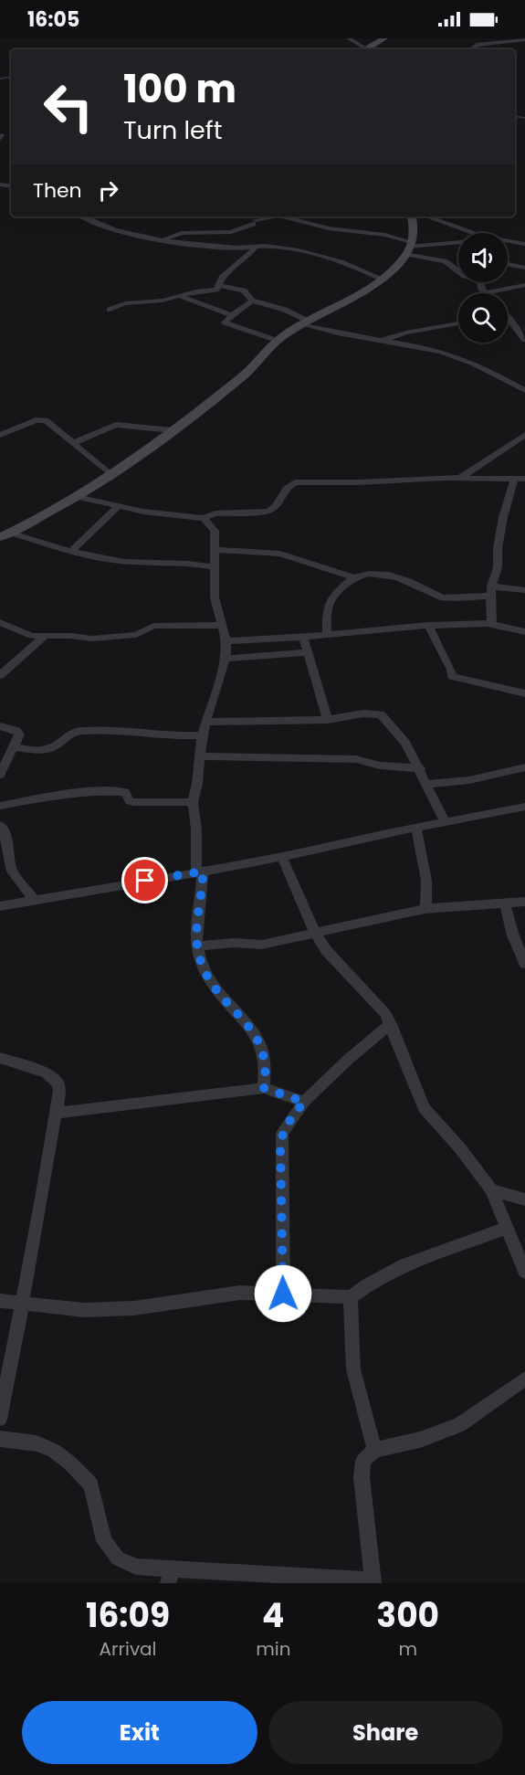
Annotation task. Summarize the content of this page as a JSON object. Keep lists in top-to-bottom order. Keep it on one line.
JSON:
{"page":{"status":"16:05","turn":["100 m","Turn left"],"then":"Then","eta":["16:09","Arrival","4","min","300","m"],"buttons":["Exit","Share"]}}
